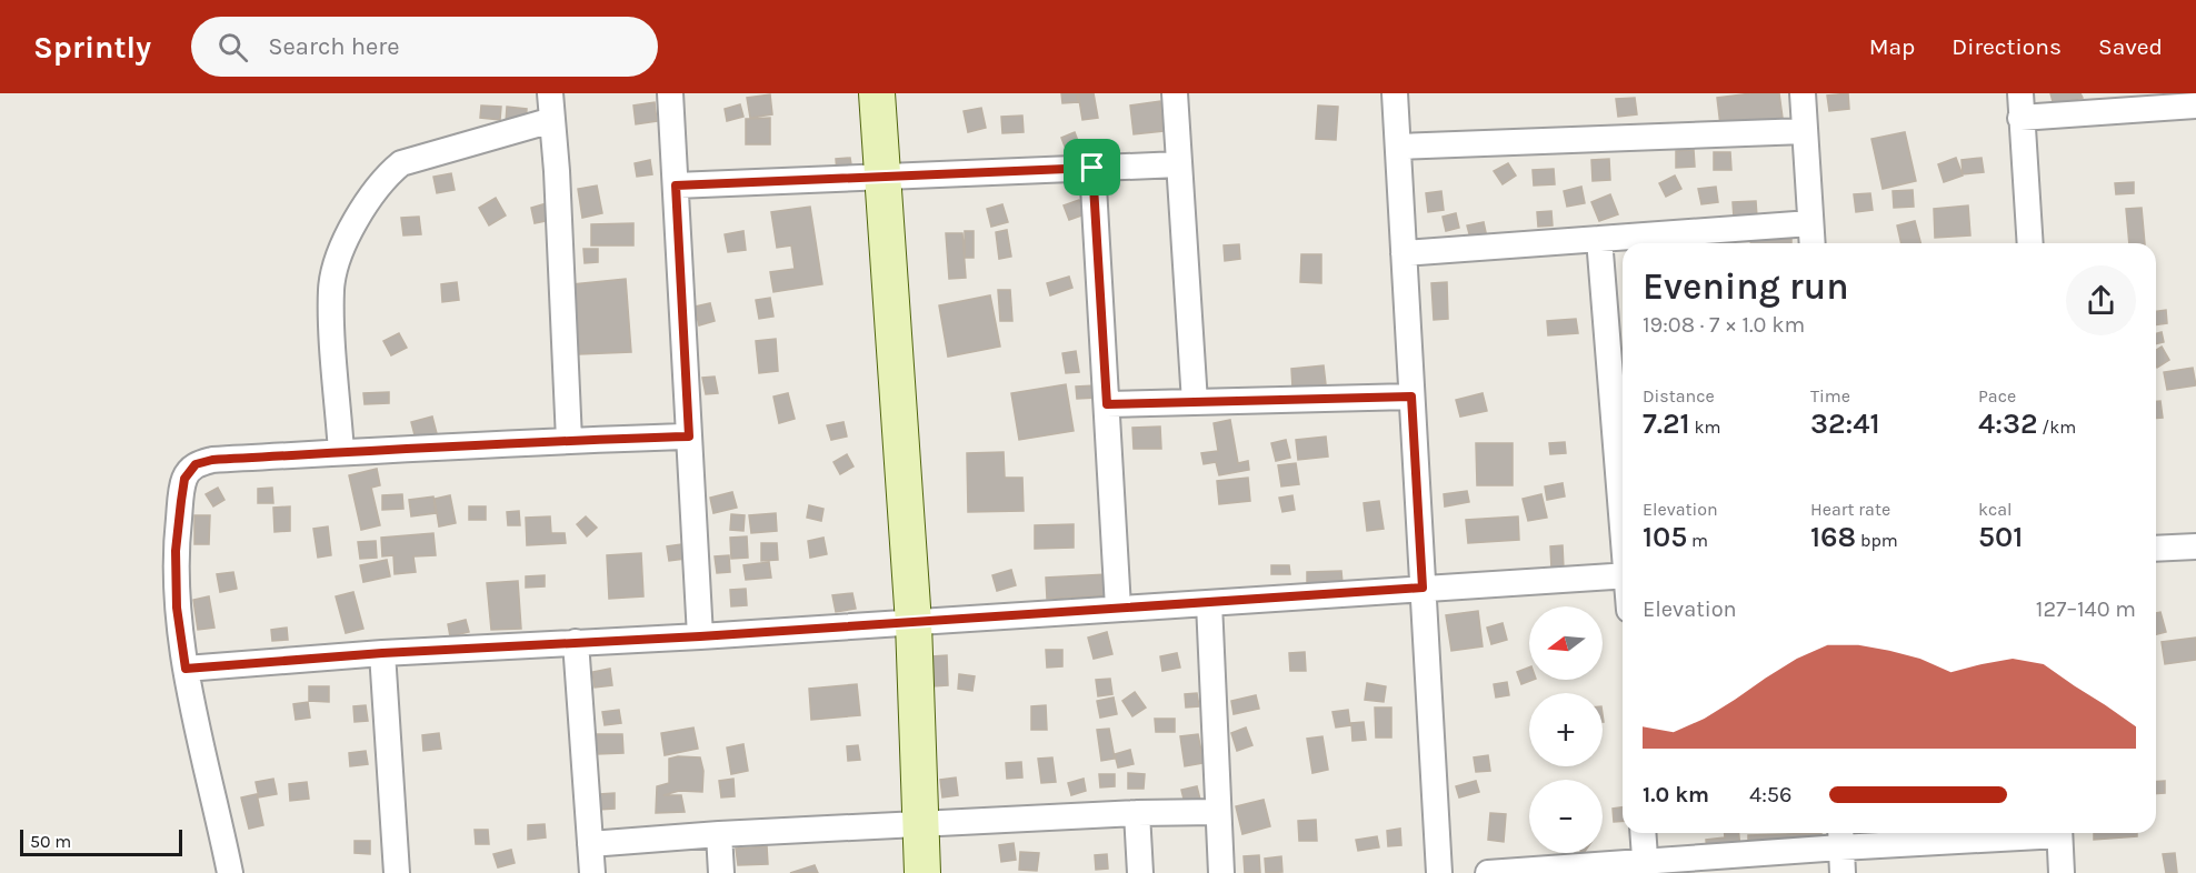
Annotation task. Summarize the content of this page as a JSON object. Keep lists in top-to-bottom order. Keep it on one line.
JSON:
{"scale_bar":"50 m","north":"left","page":{"header":"Sprintly","search":"Search here","nav":["Map","Directions","Saved"],"heading":["Evening run","19:08 · 7 × 1.0 km"],"stats":[["Distance","7.21 km"],["Time","32:41"],["Pace","4:32 /km"],["Elevation","105 m"],["Heart rate","168 bpm"],["kcal","501"]],"chart":["Elevation","127–140 m"],"map_buttons":["+","−"],"list":[{"name":"1.0 km","note":"4:56"}],"scale":"50 m"}}
